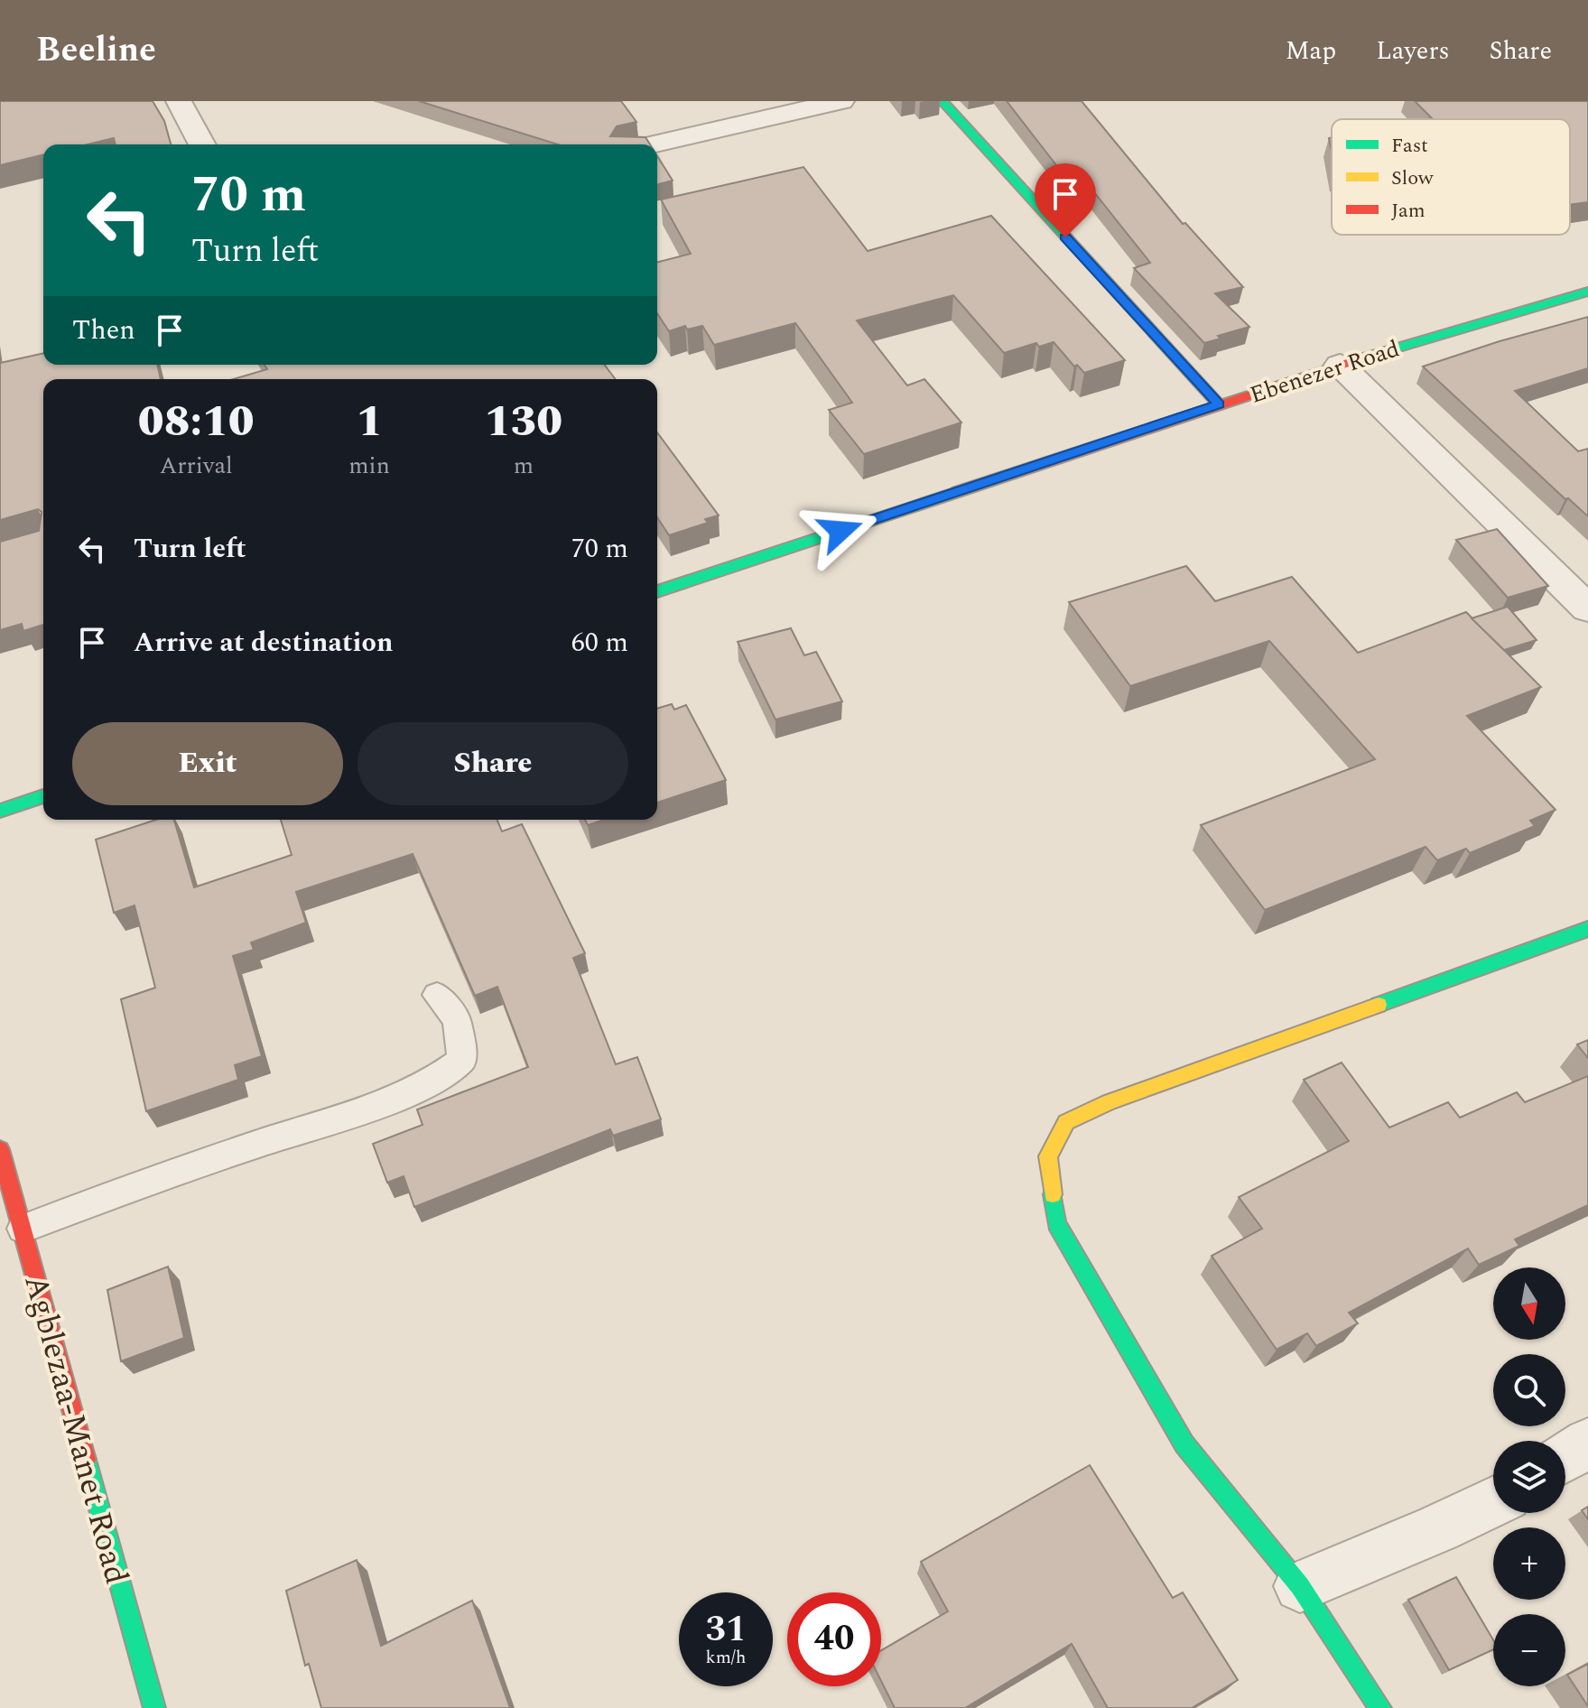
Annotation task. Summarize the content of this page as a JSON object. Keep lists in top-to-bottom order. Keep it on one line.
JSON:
{"streets":{"street":["Ebenezer Road","Agblezaa-Manet Road"]},"legend":["Fast","Slow","Jam"],"north":"bottom","page":{"header":"Beeline","nav":["Map","Layers","Share"],"turn":["70 m","Turn left"],"then":"Then","eta":["08:10","Arrival","1","min","130","m"],"list":[{"name":"Turn left","value":"70 m"},{"name":"Arrive at destination","value":"60 m"}],"buttons":["Exit","Share"],"map_buttons":["+","−"],"speed":"31 km/h","limit":"40"}}
